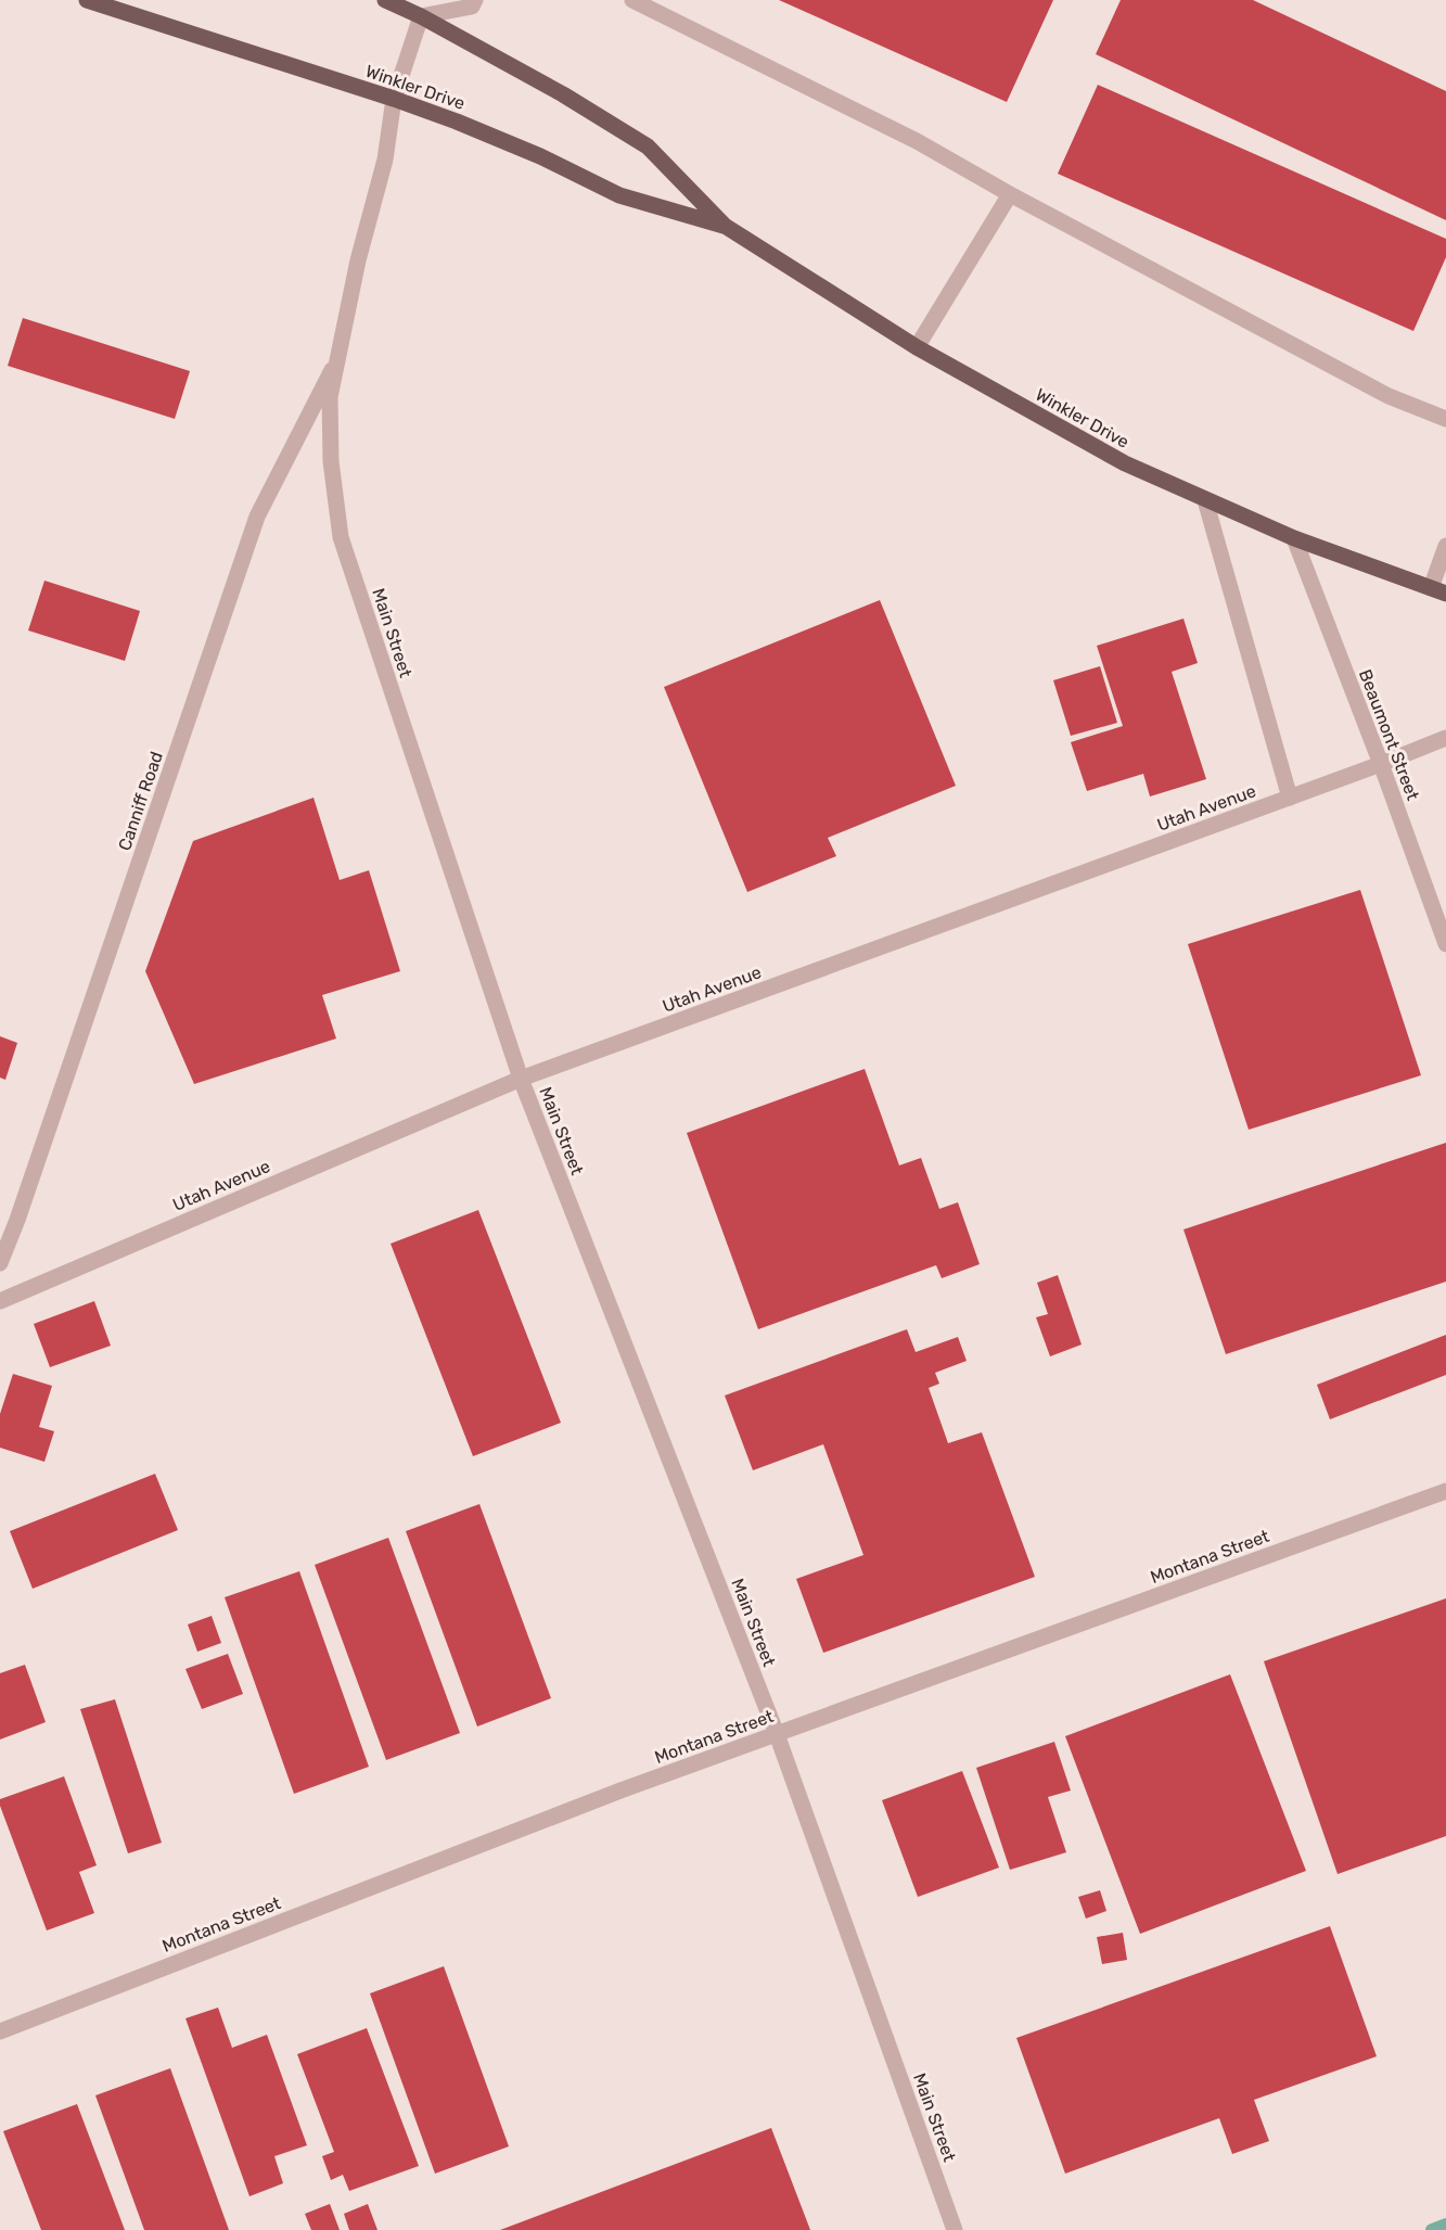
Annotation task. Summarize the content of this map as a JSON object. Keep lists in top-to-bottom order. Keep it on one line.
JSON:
{"streets":{"main road":["Winkler Drive"],"street":["Main Street","Beaumont Street","Canniff Road","Utah Avenue","Montana Street"]},"crossings":[["Winkler Drive","Main Street"],["Winkler Drive","Beaumont Street"],["Main Street","Canniff Road"],["Main Street","Utah Avenue"],["Main Street","Montana Street"],["Beaumont Street","Utah Avenue"]]}
